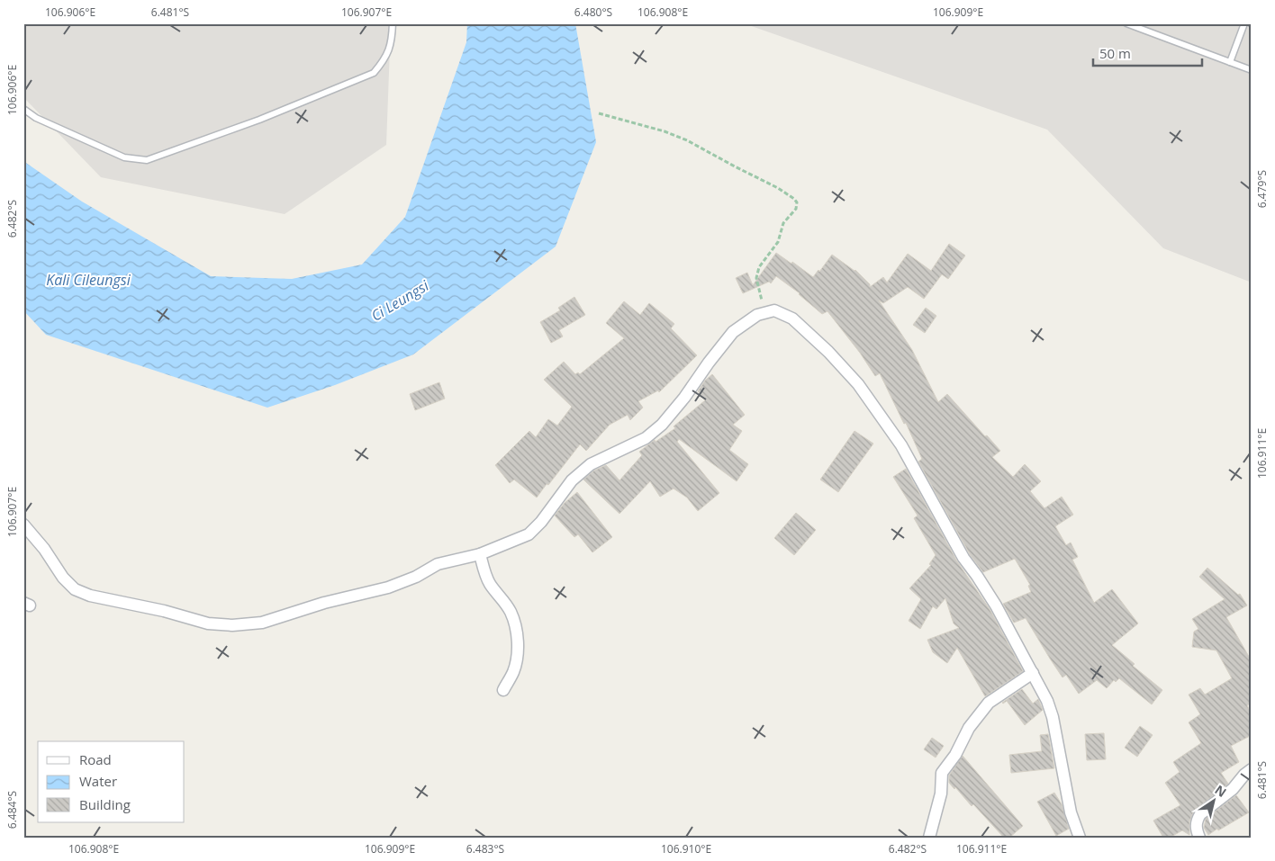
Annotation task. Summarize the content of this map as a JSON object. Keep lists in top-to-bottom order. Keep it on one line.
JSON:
{"water":["Kali Cileungsi","Ci Leungsi"],"legend":["Road","Water","Building"],"scale_bar":"50 m","north":"top right","coordinates":["106.906°E","6.481°S","106.907°E","6.480°S","106.908°E","106.909°E","6.479°S","6.482°S","106.911°E","6.484°S","6.483°S","106.910°E"]}
